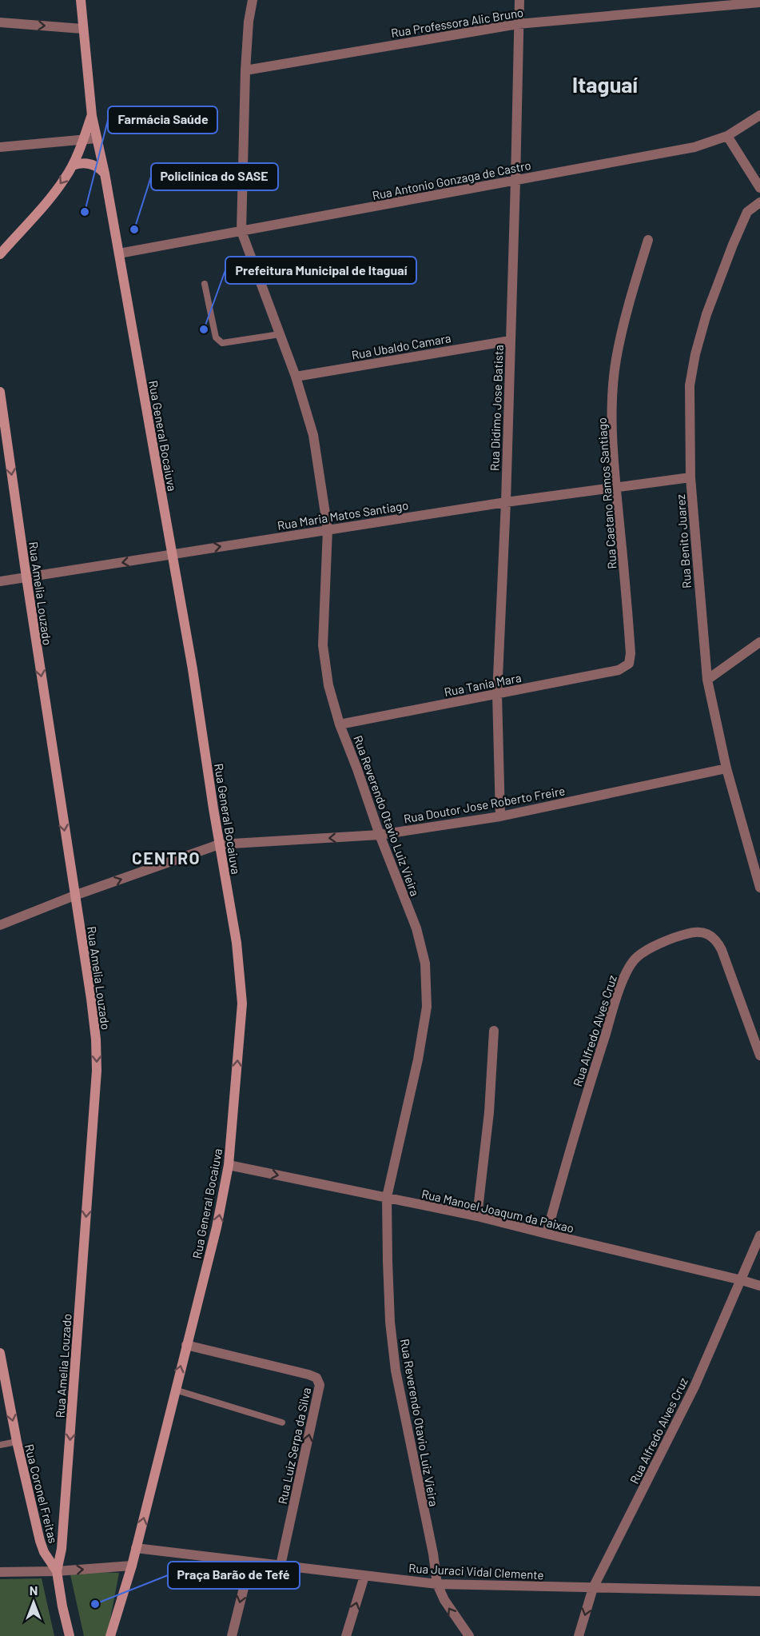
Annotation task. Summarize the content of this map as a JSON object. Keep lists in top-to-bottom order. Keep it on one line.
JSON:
{"streets":{"main road":["Rua General Bocaiuva","Rua Amelia Louzado","Rua Coronel Freitas"],"street":["Rua Professora Alic Bruno","Rua Antonio Gonzaga de Castro","Rua Ubaldo Camara","Rua Didimo Jose Batista","Rua Caetano Ramos Santiago","Rua Maria Matos Santiago","Rua Benito Juarez","Rua Tania Mara","Rua Doutor Jose Roberto Freire","Rua Reverendo Otavio Luiz Vieira","Rua Alfredo Alves Cruz","Rua Manoel Joaqum da Paixao","Rua Luiz Serpa da Silva","Rua Juraci Vidal Clemente"]},"crossings":[["Rua Professora Alic Bruno","Rua Didimo Jose Batista"],["Rua Professora Alic Bruno","Rua Reverendo Otavio Luiz Vieira"],["Rua Antonio Gonzaga de Castro","Rua Didimo Jose Batista"],["Rua Antonio Gonzaga de Castro","Rua General Bocaiuva"],["Rua Antonio Gonzaga de Castro","Rua Reverendo Otavio Luiz Vieira"],["Rua Ubaldo Camara","Rua Didimo Jose Batista"],["Rua Ubaldo Camara","Rua Reverendo Otavio Luiz Vieira"],["Rua Didimo Jose Batista","Rua Maria Matos Santiago"],["Rua Didimo Jose Batista","Rua Tania Mara"],["Rua Didimo Jose Batista","Rua Doutor Jose Roberto Freire"],["Rua General Bocaiuva","Rua Maria Matos Santiago"],["Rua General Bocaiuva","Rua Doutor Jose Roberto Freire"],["Rua General Bocaiuva","Rua Manoel Joaqum da Paixao"],["Rua General Bocaiuva","Rua Luiz Serpa da Silva"],["Rua General Bocaiuva","Rua Juraci Vidal Clemente"],["Rua Caetano Ramos Santiago","Rua Maria Matos Santiago"],["Rua Caetano Ramos Santiago","Rua Tania Mara"],["Rua Maria Matos Santiago","Rua Benito Juarez"],["Rua Maria Matos Santiago","Rua Amelia Louzado"],["Rua Maria Matos Santiago","Rua Reverendo Otavio Luiz Vieira"],["Rua Benito Juarez","Rua Doutor Jose Roberto Freire"],["Rua Amelia Louzado","Rua Doutor Jose Roberto Freire"],["Rua Amelia Louzado","Rua Coronel Freitas"],["Rua Tania Mara","Rua Reverendo Otavio Luiz Vieira"],["Rua Doutor Jose Roberto Freire","Rua Reverendo Otavio Luiz Vieira"],["Rua Reverendo Otavio Luiz Vieira","Rua Manoel Joaqum da Paixao"],["Rua Reverendo Otavio Luiz Vieira","Rua Juraci Vidal Clemente"],["Rua Alfredo Alves Cruz","Rua Manoel Joaqum da Paixao"],["Rua Alfredo Alves Cruz","Rua Juraci Vidal Clemente"],["Rua Luiz Serpa da Silva","Rua Juraci Vidal Clemente"]],"one_way":["Rua General Bocaiuva","Rua Amelia Louzado"],"districts":["Itaguaí","CENTRO"],"places":["Farmácia Saúde","Policlinica do SASE","Prefeitura Municipal de Itaguaí","Praça Barão de Tefé"],"north":"top"}
